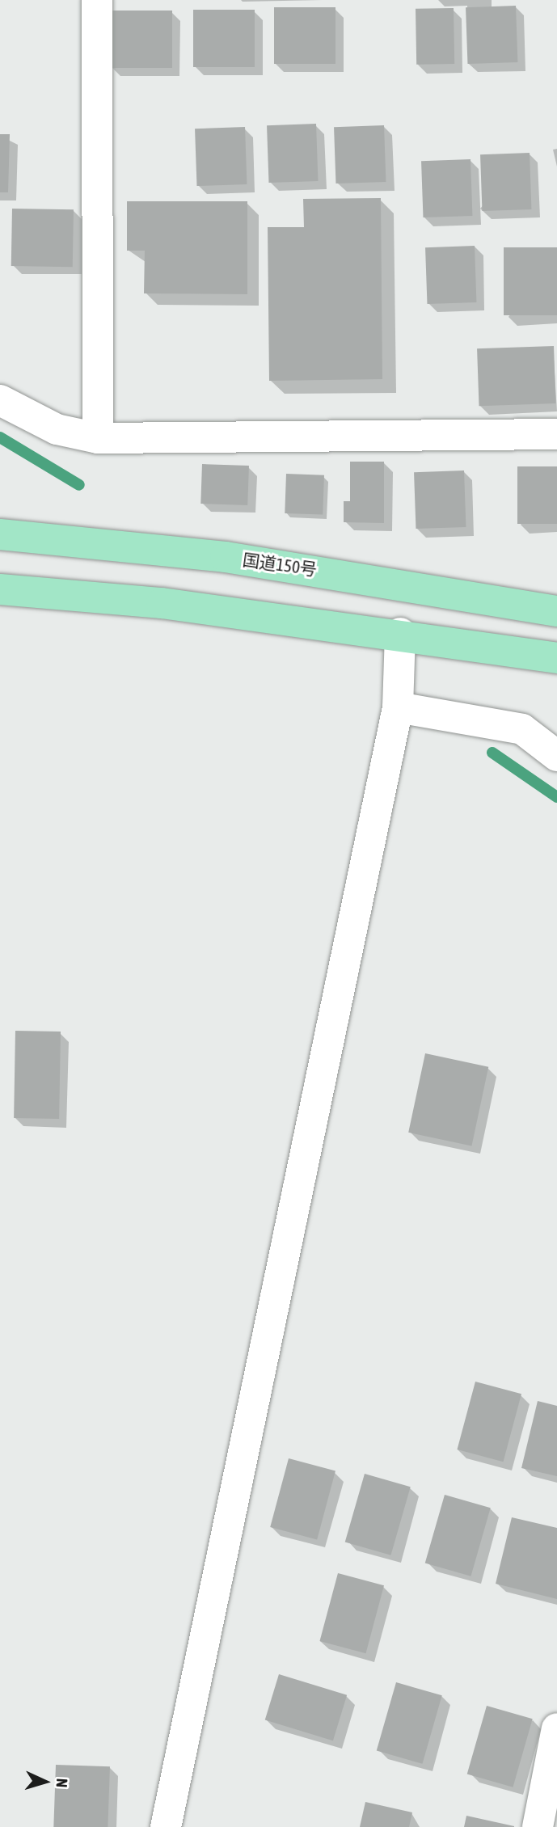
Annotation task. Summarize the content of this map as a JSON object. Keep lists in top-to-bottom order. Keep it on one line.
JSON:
{"streets":{"highway":["国道150号"]},"north":"right"}
